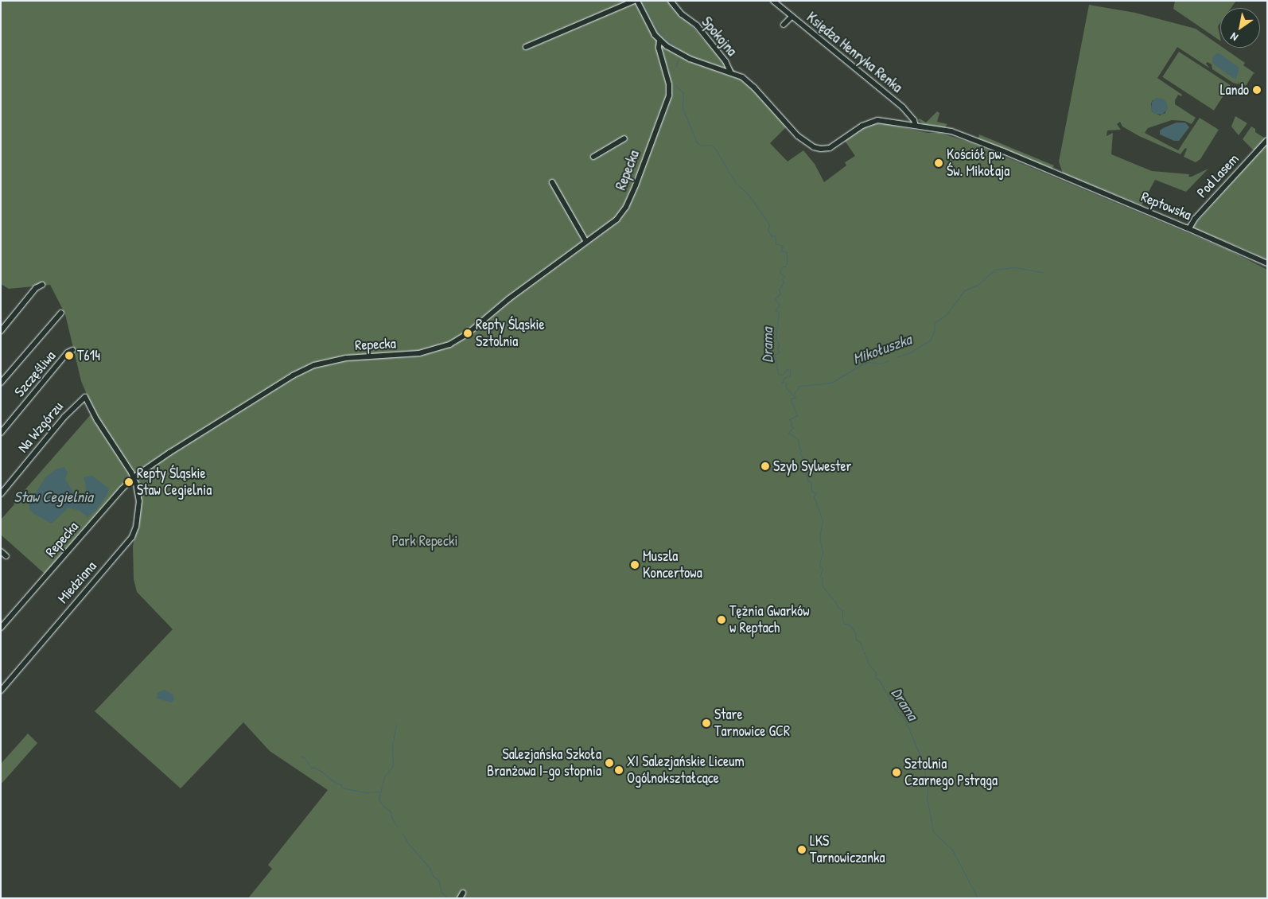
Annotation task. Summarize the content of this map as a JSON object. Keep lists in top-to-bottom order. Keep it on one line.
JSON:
{"streets":{"street":["Spokojna","Księdza Henryka Renka","Repecka","Pod Lasem","Reptowska","Szczęśliwa","Na Wzgórzu","Miedziana"]},"crossings":[["Spokojna","Reptowska"],["Księdza Henryka Renka","Reptowska"],["Repecka","Miedziana"],["Pod Lasem","Reptowska"],["Na Wzgórzu","Miedziana"]],"water":["Drama","Mikołuszka","Staw Cegielnia"],"parks":["Park Repecki"],"places":["Lando","Kościół pw. Św. Mikołaja","Repty Śląskie Sztolnia","T614","Szyb Sylwester","Repty Śląskie Staw Cegielnia","Muszla Koncertowa","Tężnia Gwarków w Reptach","Stare Tarnowice GCR","Salezjańska Szkoła Branżowa I-go stopnia","XI Salezjańskie Liceum Ogólnokształcące","Sztolnia Czarnego Pstrąga","LKS Tarnowiczanka"],"north":"bottom left"}
